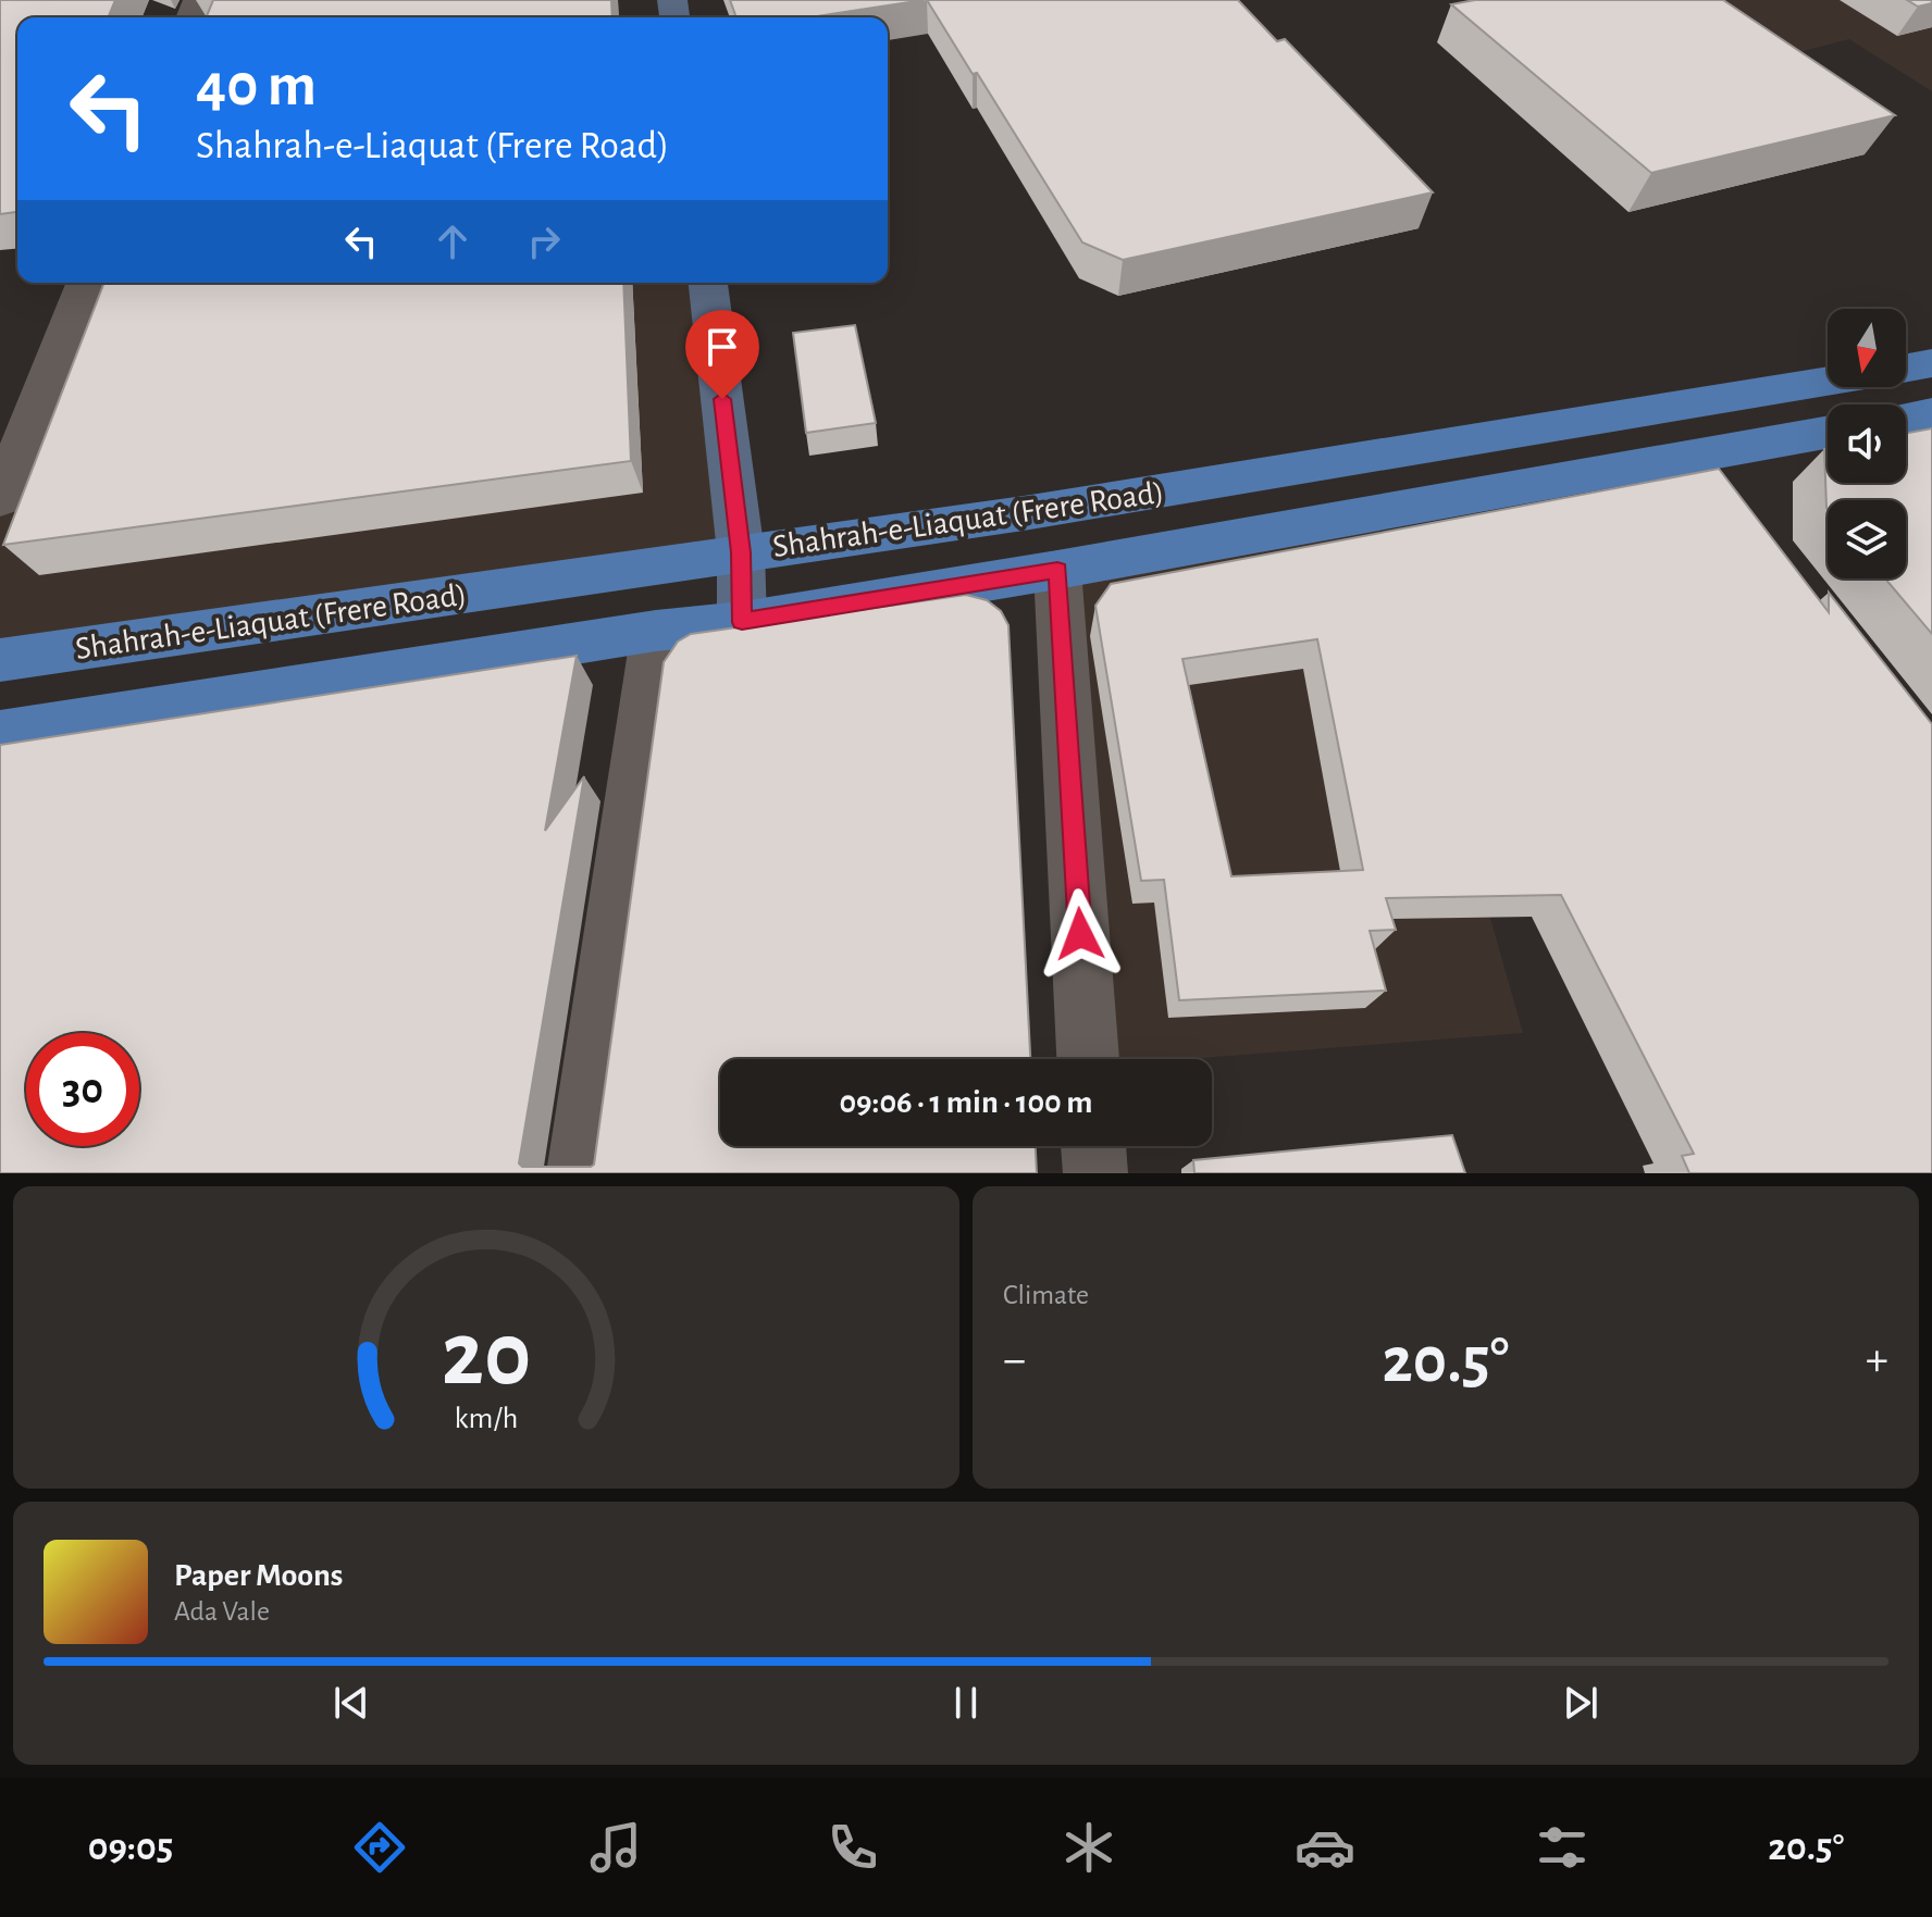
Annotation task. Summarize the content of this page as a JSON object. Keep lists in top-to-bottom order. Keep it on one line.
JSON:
{"streets":{"main road":["Shahrah-e-Liaquat (Frere Road)"]},"north":"bottom","page":{"turn":["40 m","Shahrah-e-Liaquat (Frere Road)"],"limit":"30","trip":"09:06 · 1 min · 100 m","tile":"Climate","heat":["−","20.5°","+"],"song":["Paper Moons","Ada Vale"],"tabs":["09:05","20.5°"],"gauge":["20","km/h"]}}
